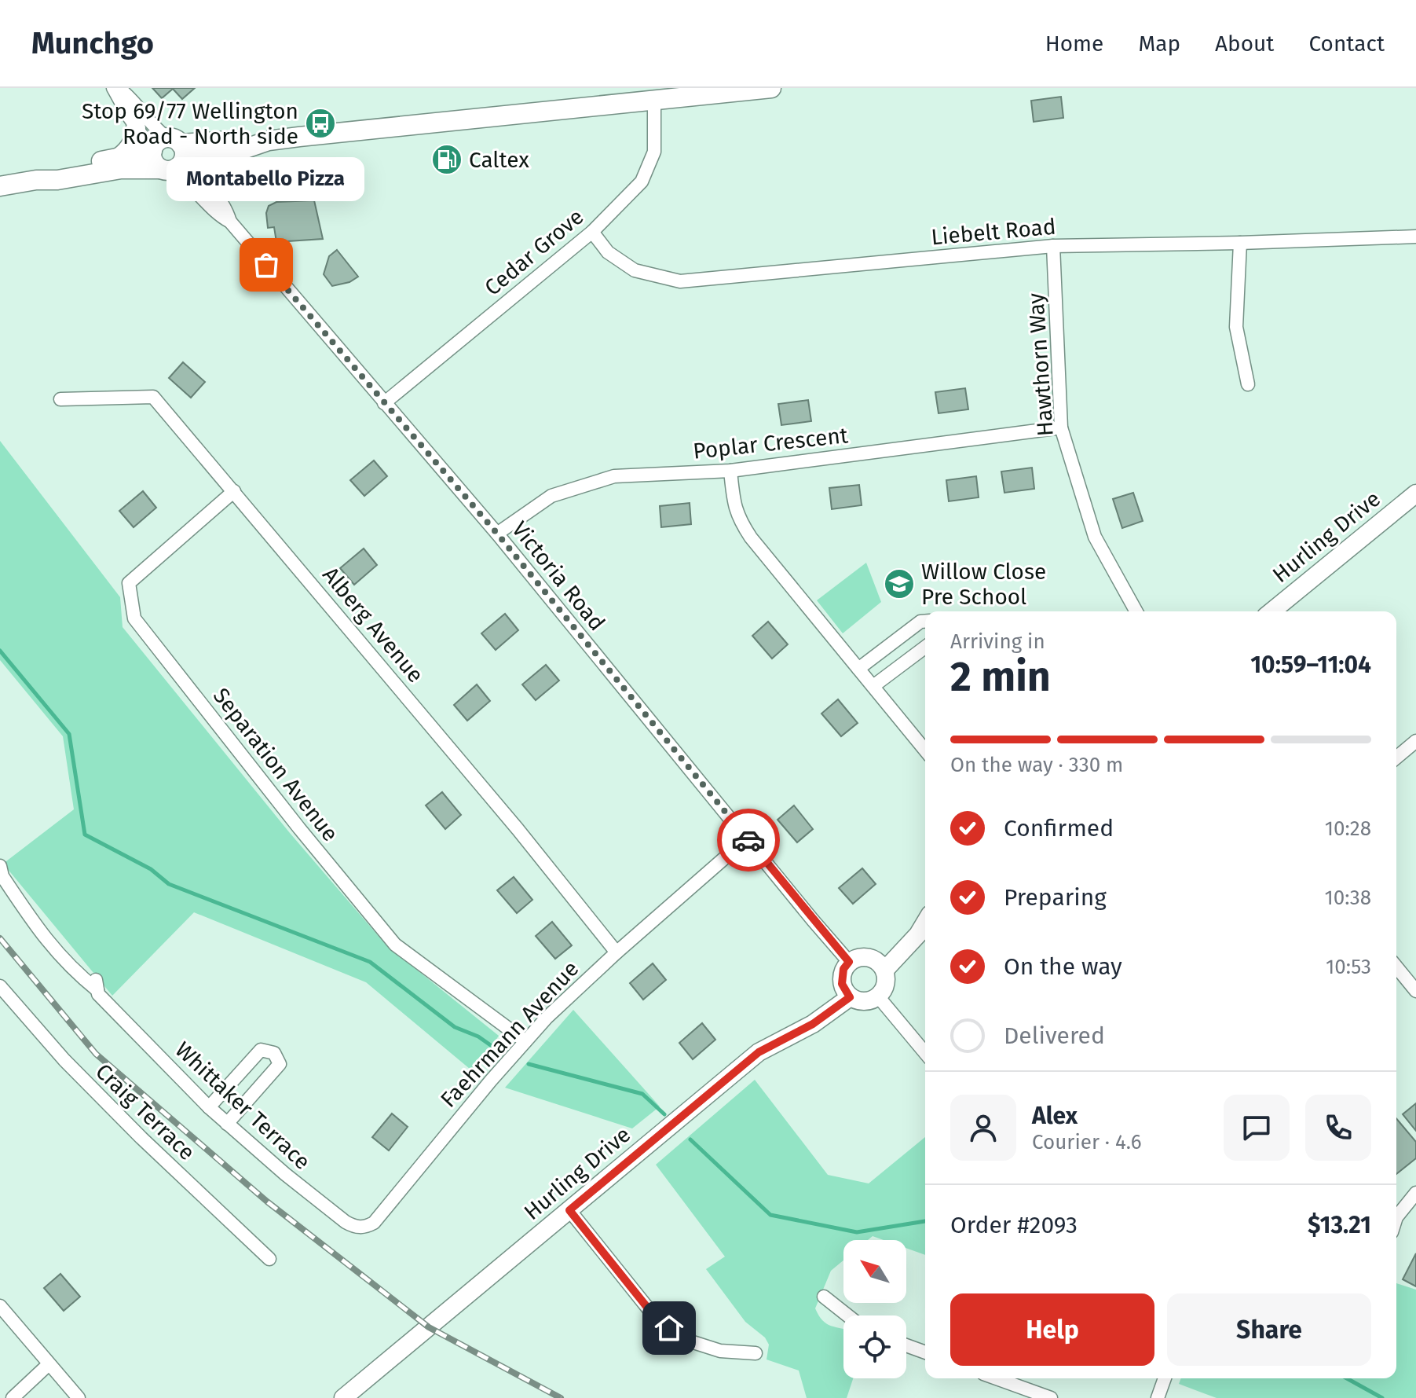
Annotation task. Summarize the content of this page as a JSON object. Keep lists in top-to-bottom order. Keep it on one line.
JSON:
{"streets":{"street":["Liebelt Road","Cedar Grove","Hawthorn Way","Poplar Crescent","Hurling Drive","Victoria Road","Alberg Avenue","Separation Avenue","Faehrmann Avenue","Whittaker Terrace","Craig Terrace"]},"crossings":[["Liebelt Road","Cedar Grove"],["Liebelt Road","Hawthorn Way"],["Cedar Grove","Victoria Road"],["Hawthorn Way","Poplar Crescent"],["Poplar Crescent","Victoria Road"],["Hurling Drive","Victoria Road"],["Victoria Road","Faehrmann Avenue"],["Alberg Avenue","Separation Avenue"],["Alberg Avenue","Faehrmann Avenue"],["Separation Avenue","Faehrmann Avenue"],["Faehrmann Avenue","Whittaker Terrace"]],"places":{"bus stop":["Stop 69/77 Wellington Road - North side"],"fuel station":["Caltex"],"other":["Montabello Pizza"],"school or university":["Willow Close Pre School"]},"north":"top left","page":{"header":"Munchgo","nav":["Home","Map","About","Contact"],"bubble":"Montabello Pizza","heading":["2 min","Arriving in","10:59–11:04"],"panel":["Alex","Courier · 4.6","Order #2093","$13.21"],"bar":"On the way · 330 m","list":[["Confirmed","10:28"],["Preparing","10:38"],["On the way","10:53"],"Delivered"],"buttons":["Help","Share"]}}
